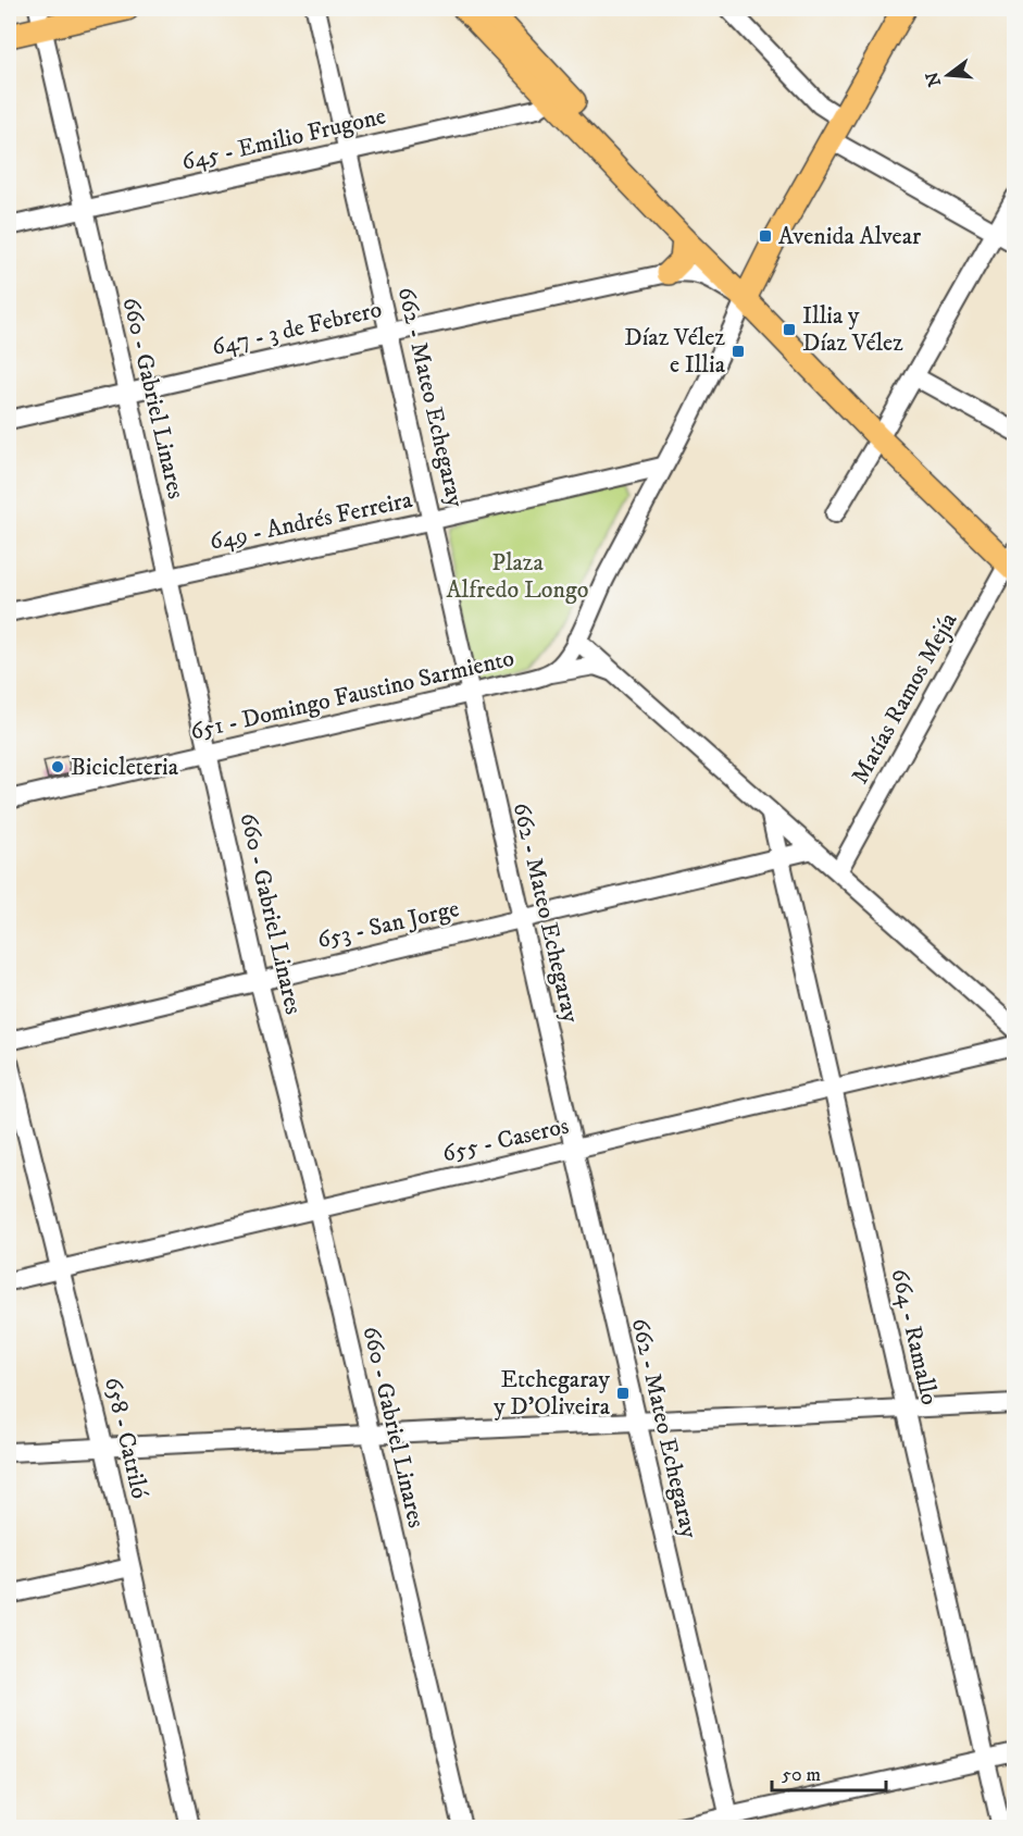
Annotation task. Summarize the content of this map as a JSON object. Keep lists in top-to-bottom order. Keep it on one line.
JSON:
{"streets":{"street":["645 - Emilio Frugone","647 - 3 de Febrero","662 - Mateo Echegaray","660 - Gabriel Linares","649 - Andrés Ferreira","651 - Domingo Faustino Sarmiento","Matías Ramos Mejía","653 - San Jorge","655 - Caseros","664 - Ramallo","658 - Catriló"]},"crossings":[["645 - Emilio Frugone","662 - Mateo Echegaray"],["645 - Emilio Frugone","660 - Gabriel Linares"],["647 - 3 de Febrero","662 - Mateo Echegaray"],["647 - 3 de Febrero","660 - Gabriel Linares"],["647 - 3 de Febrero","651 - Domingo Faustino Sarmiento"],["662 - Mateo Echegaray","649 - Andrés Ferreira"],["662 - Mateo Echegaray","651 - Domingo Faustino Sarmiento"],["662 - Mateo Echegaray","653 - San Jorge"],["662 - Mateo Echegaray","655 - Caseros"],["660 - Gabriel Linares","649 - Andrés Ferreira"],["660 - Gabriel Linares","651 - Domingo Faustino Sarmiento"],["660 - Gabriel Linares","653 - San Jorge"],["660 - Gabriel Linares","655 - Caseros"],["649 - Andrés Ferreira","651 - Domingo Faustino Sarmiento"],["653 - San Jorge","664 - Ramallo"],["655 - Caseros","664 - Ramallo"],["655 - Caseros","658 - Catriló"]],"parks":["Plaza Alfredo Longo"],"places":{"transit":["Avenida Alvear","Illia y Díaz Vélez","Díaz Vélez e Illia","Etchegaray y D'Oliveira"],"other":["Bicicleteria"]},"scale_bar":"50 m","north":"left"}
